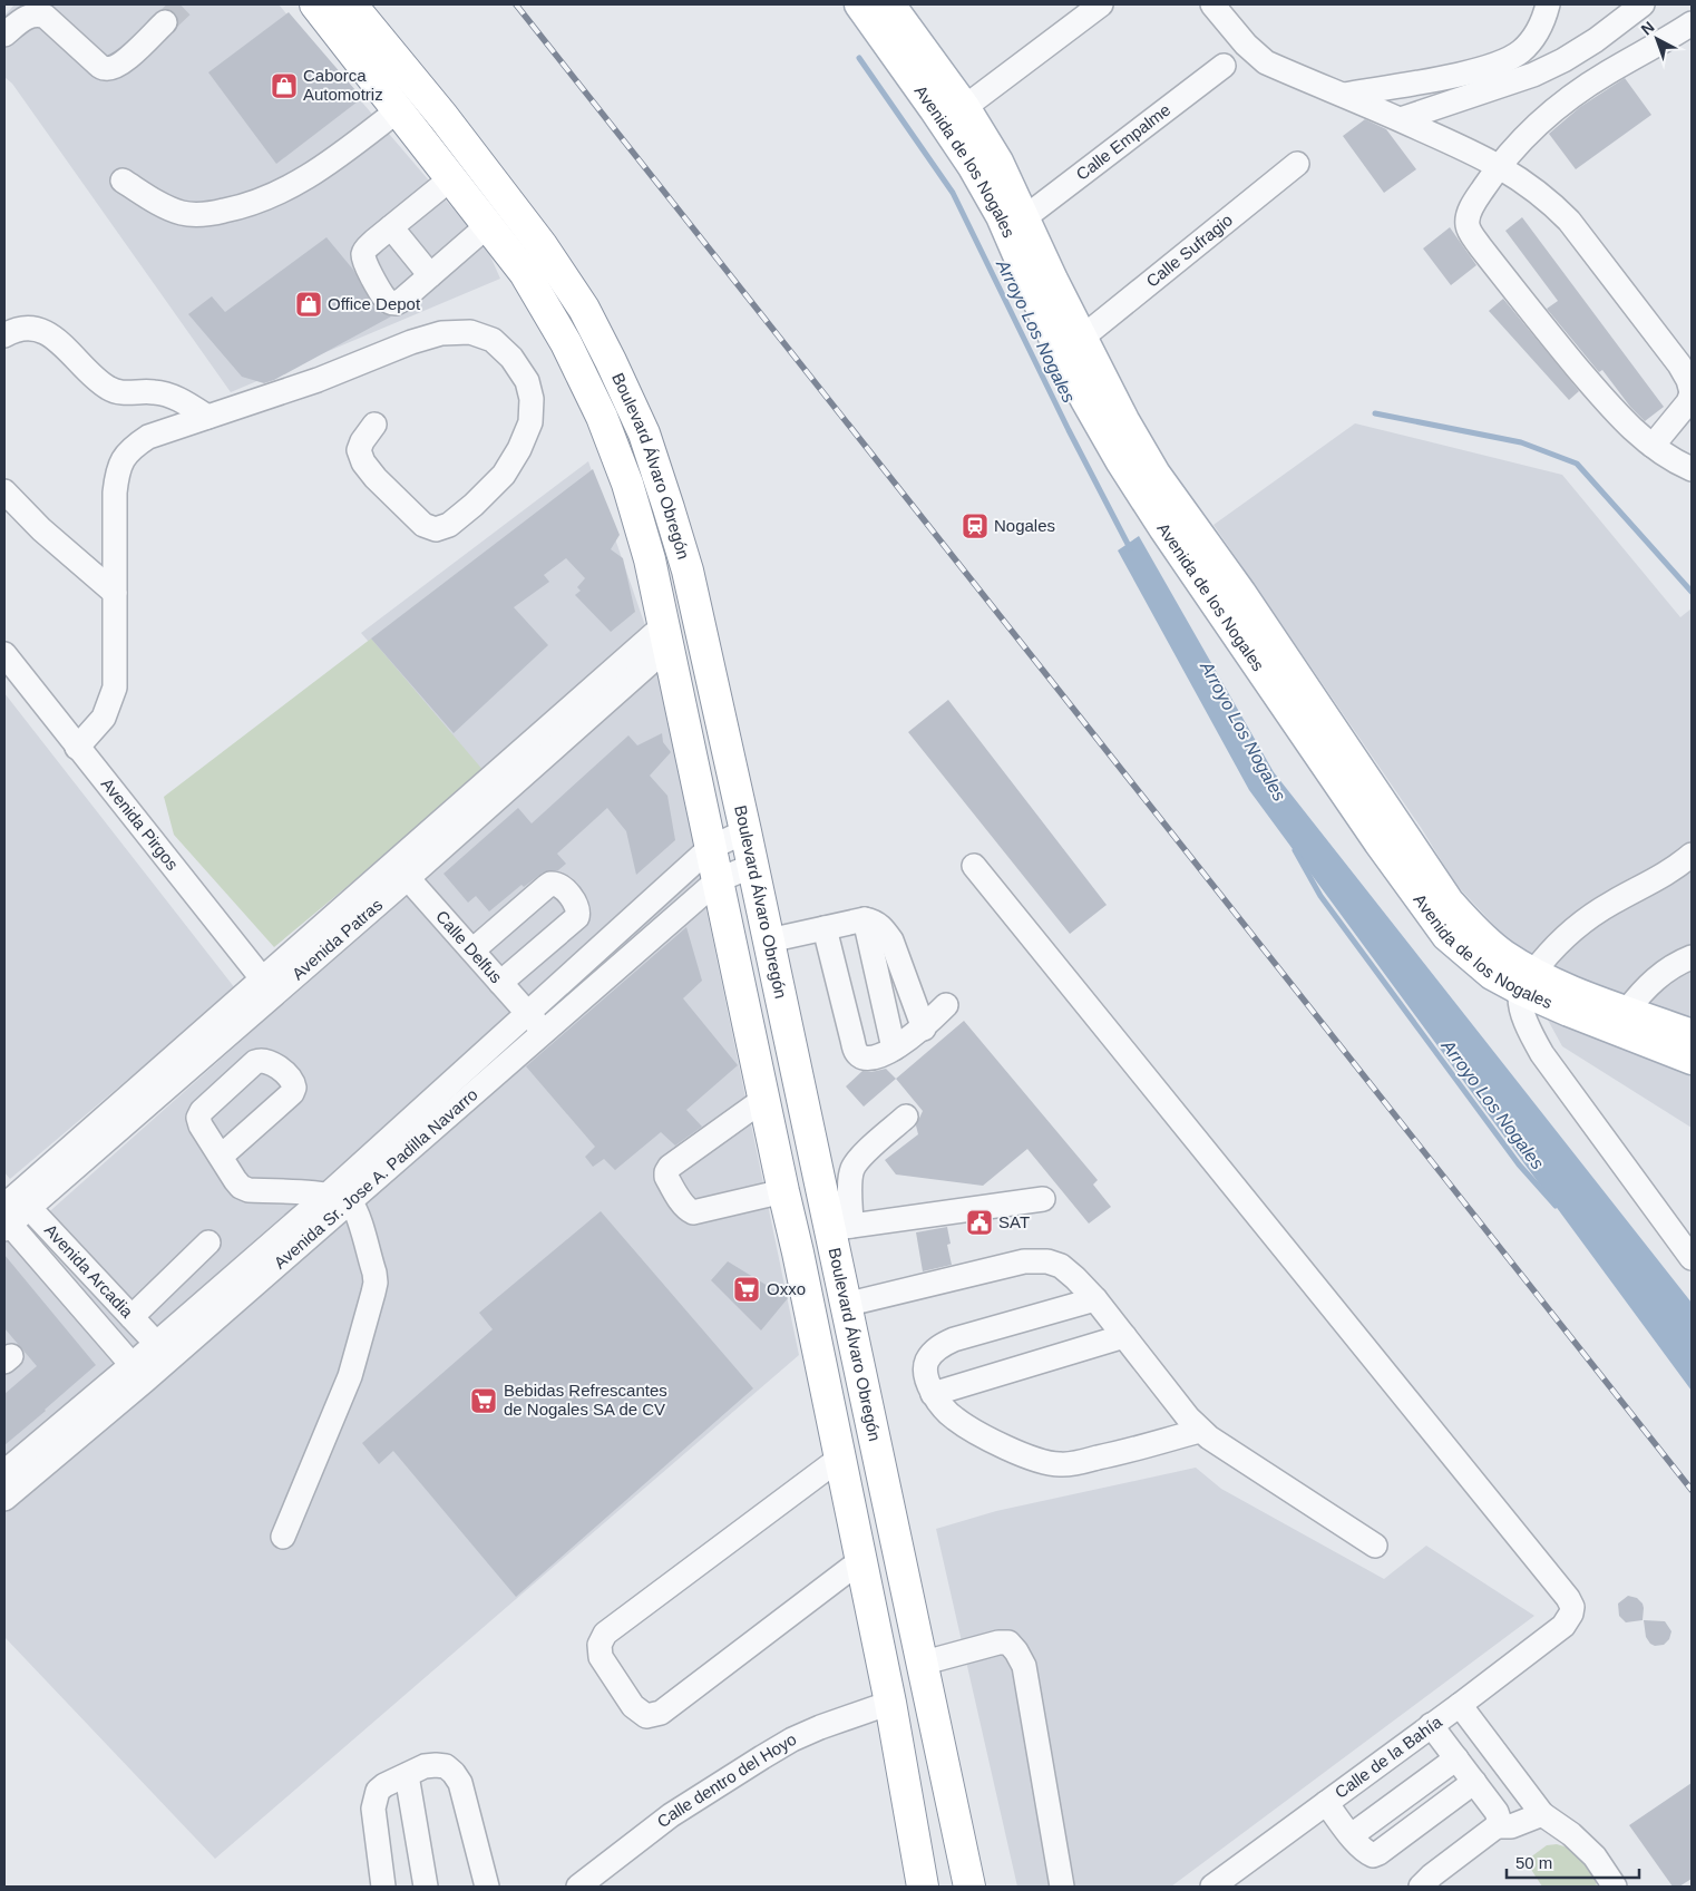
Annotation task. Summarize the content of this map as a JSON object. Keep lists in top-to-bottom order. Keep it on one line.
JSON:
{"streets":{"highway":["Boulevard Álvaro Obregón"],"main road":["Avenida de los Nogales"],"street":["Calle Empalme","Calle Sufragio","Avenida Pirgos","Avenida Patras","Calle Delfus","Avenida Sr. Jose A. Padilla Navarro","Avenida Arcadia","Calle de la Bahía","Calle dentro del Hoyo"]},"crossings":[["Calle Empalme","Avenida de los Nogales"],["Avenida de los Nogales","Calle Sufragio"],["Boulevard Álvaro Obregón","Avenida Patras"],["Boulevard Álvaro Obregón","Avenida Sr. Jose A. Padilla Navarro"],["Boulevard Álvaro Obregón","Calle dentro del Hoyo"],["Avenida Pirgos","Avenida Patras"],["Avenida Patras","Calle Delfus"],["Avenida Patras","Avenida Arcadia"],["Calle Delfus","Avenida Sr. Jose A. Padilla Navarro"],["Avenida Sr. Jose A. Padilla Navarro","Avenida Arcadia"]],"water":["Arroyo Los Nogales"],"places":{"shop":["Caborca Automotriz","Office Depot"],"station":["Nogales"],"public building":["SAT"],"supermarket":["Oxxo","Bebidas Refrescantes de Nogales SA de CV"]},"scale_bar":"50 m","north":"top left"}
